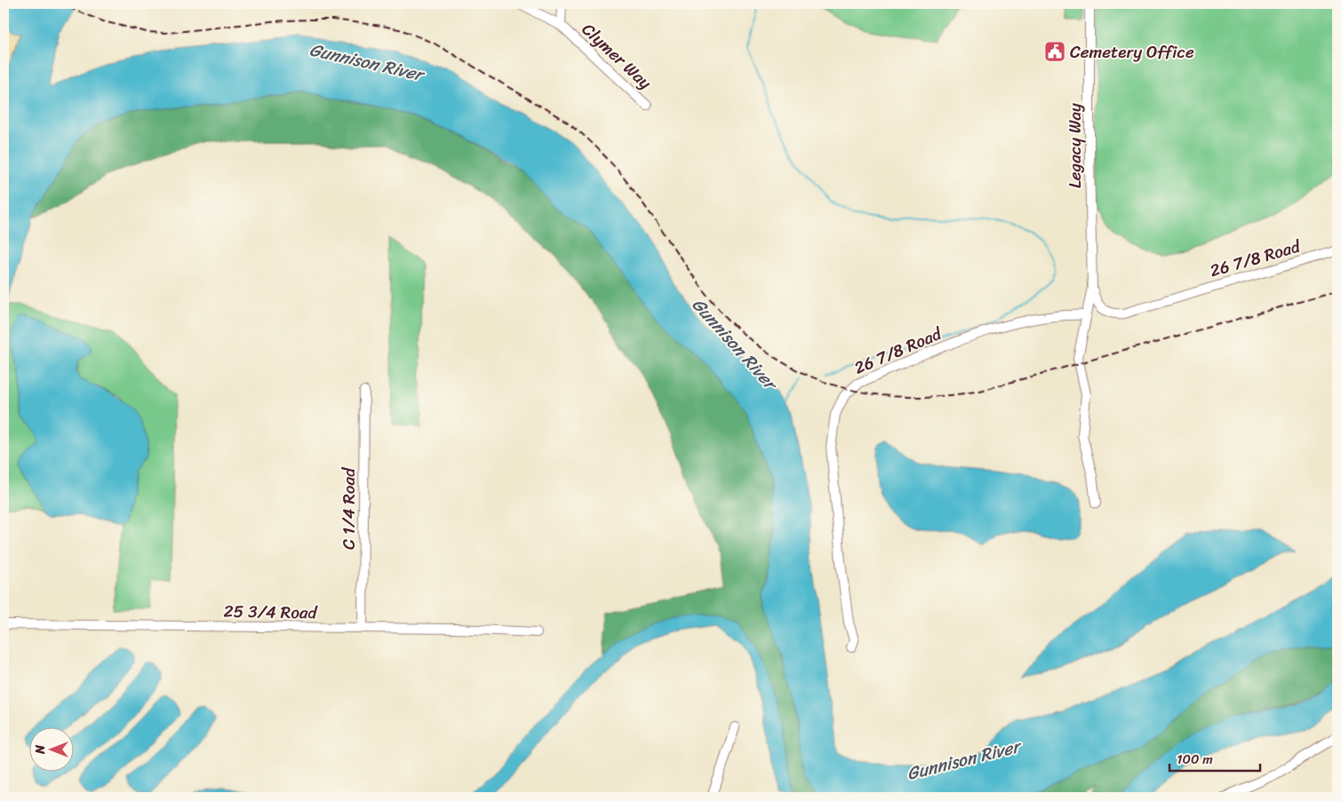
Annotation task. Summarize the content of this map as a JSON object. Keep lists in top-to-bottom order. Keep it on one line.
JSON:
{"streets":{"street":["Clymer Way","Legacy Way","26 7/8 Road","C 1/4 Road","25 3/4 Road"]},"crossings":[["Legacy Way","26 7/8 Road"],["C 1/4 Road","25 3/4 Road"]],"water":["Gunnison River"],"places":{"public building":["Cemetery Office"]},"scale_bar":"100 m","north":"left"}
